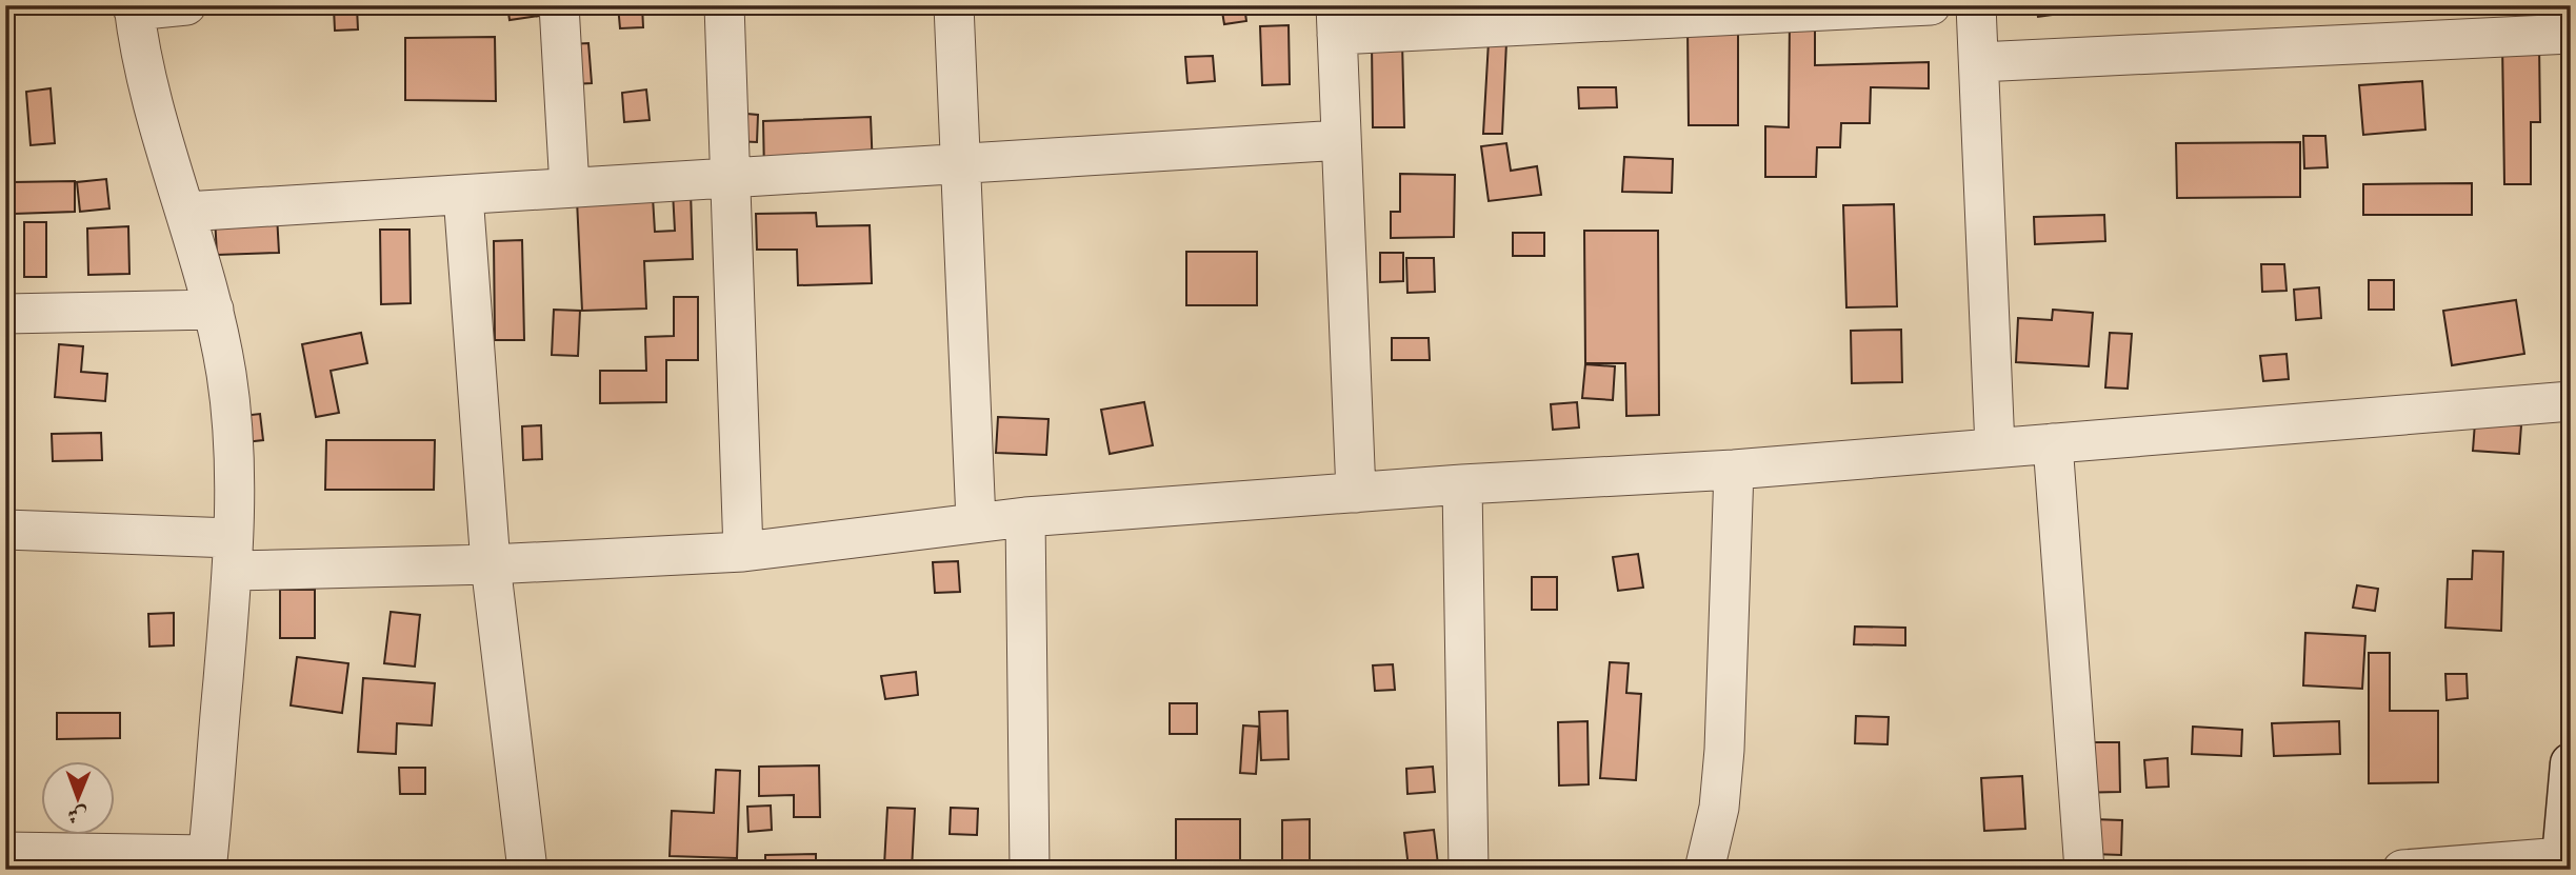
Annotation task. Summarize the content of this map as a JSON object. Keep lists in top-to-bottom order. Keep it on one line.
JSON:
{"north":"bottom"}
